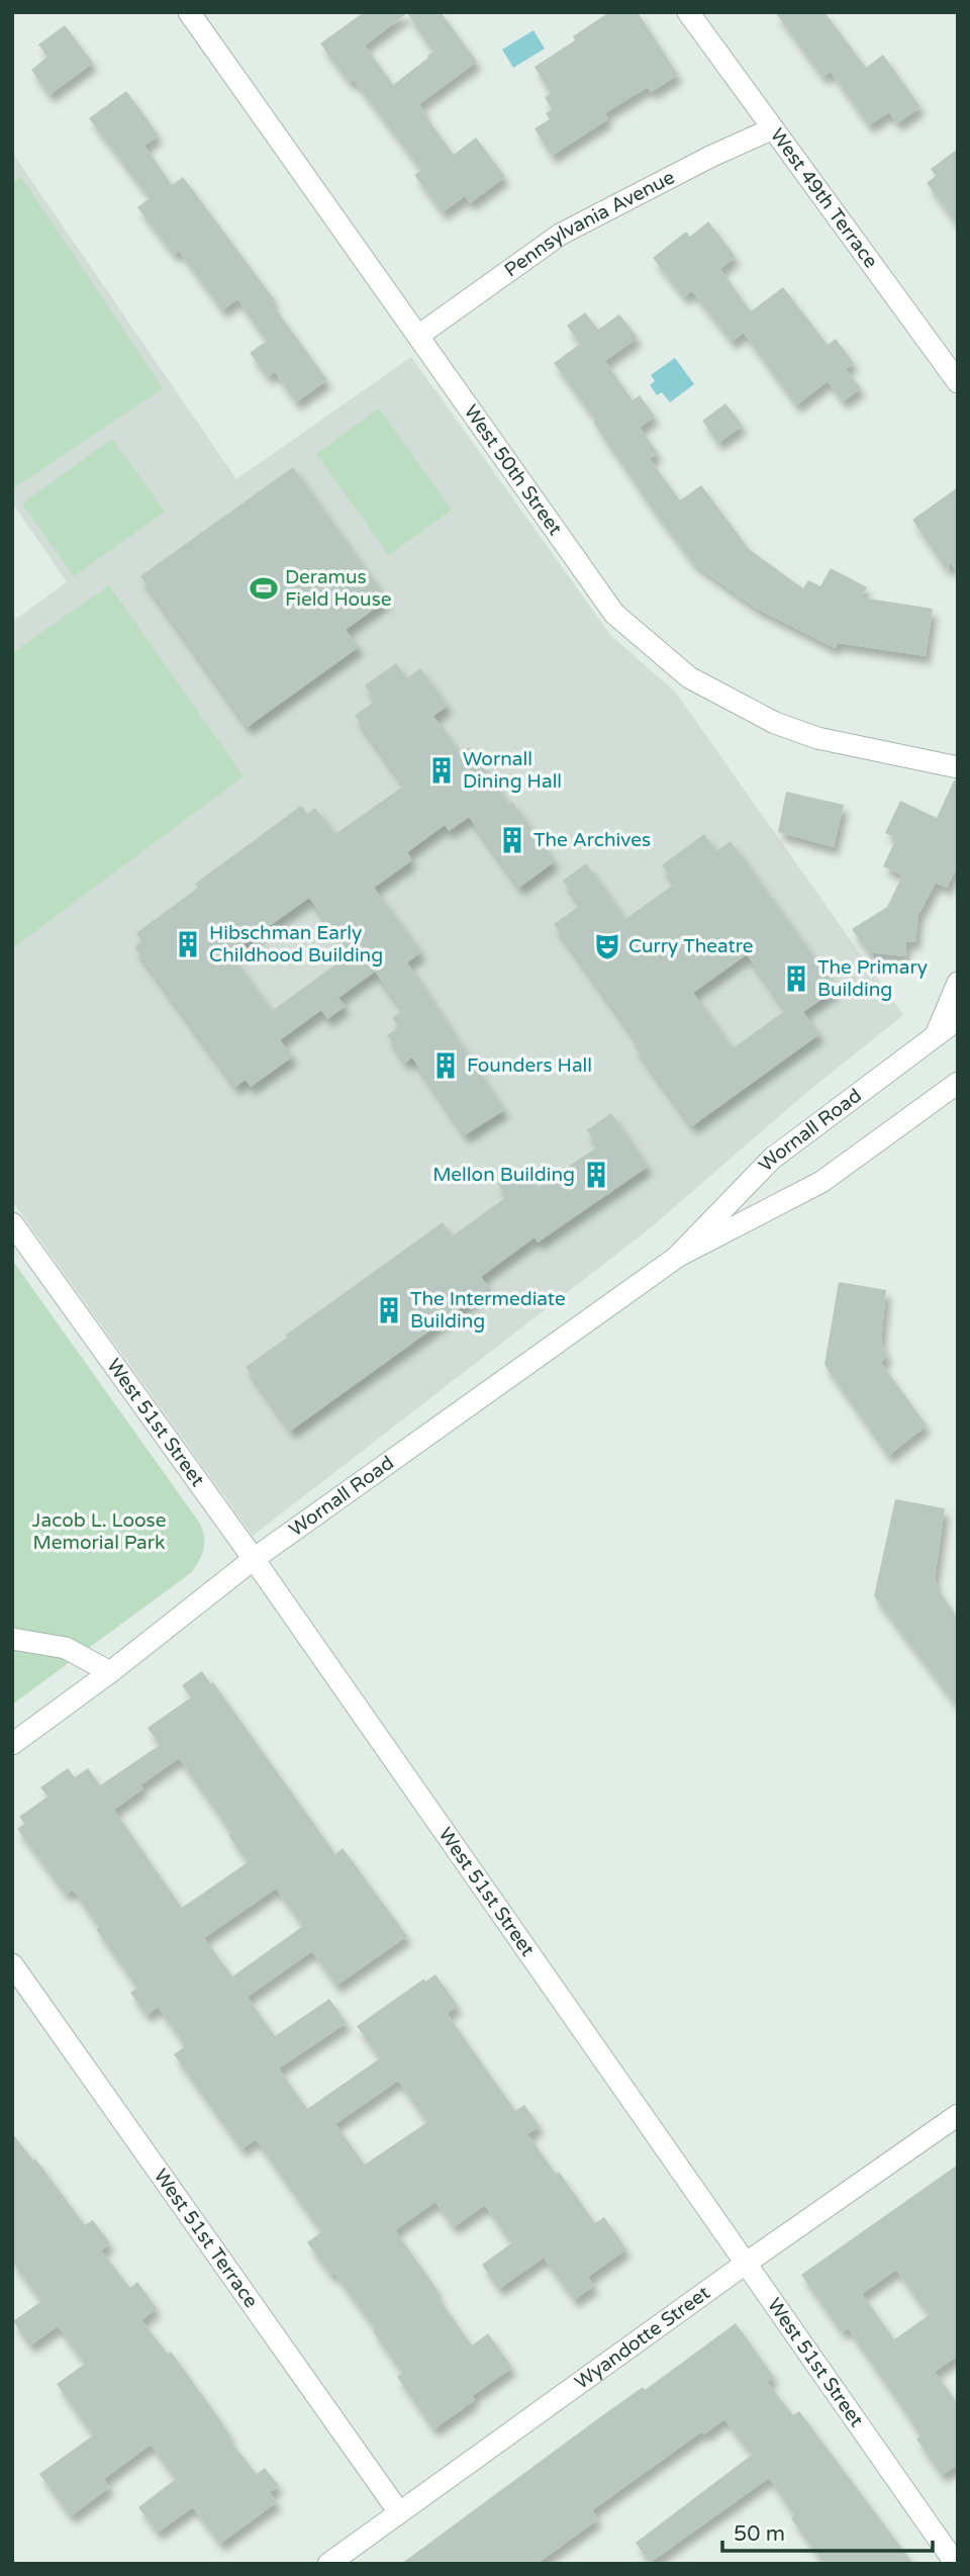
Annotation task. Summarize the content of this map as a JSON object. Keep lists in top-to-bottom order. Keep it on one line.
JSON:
{"streets":{"street":["West 49th Terrace","Pennsylvania Avenue","West 50th Street","Wornall Road","West 51st Street","West 51st Terrace","Wyandotte Street"]},"crossings":[["West 49th Terrace","Pennsylvania Avenue"],["Pennsylvania Avenue","West 50th Street"],["Wornall Road","West 51st Street"],["West 51st Street","Wyandotte Street"],["West 51st Terrace","Wyandotte Street"]],"parks":["Jacob L. Loose Memorial Park"],"places":{"sports":["Deramus Field House"],"building":["Wornall Dining Hall","The Archives","Hibschman Early Childhood Building","The Primary Building","Founders Hall","Mellon Building","The Intermediate Building"],"theatre":["Curry Theatre"]},"scale_bar":"50 m"}
